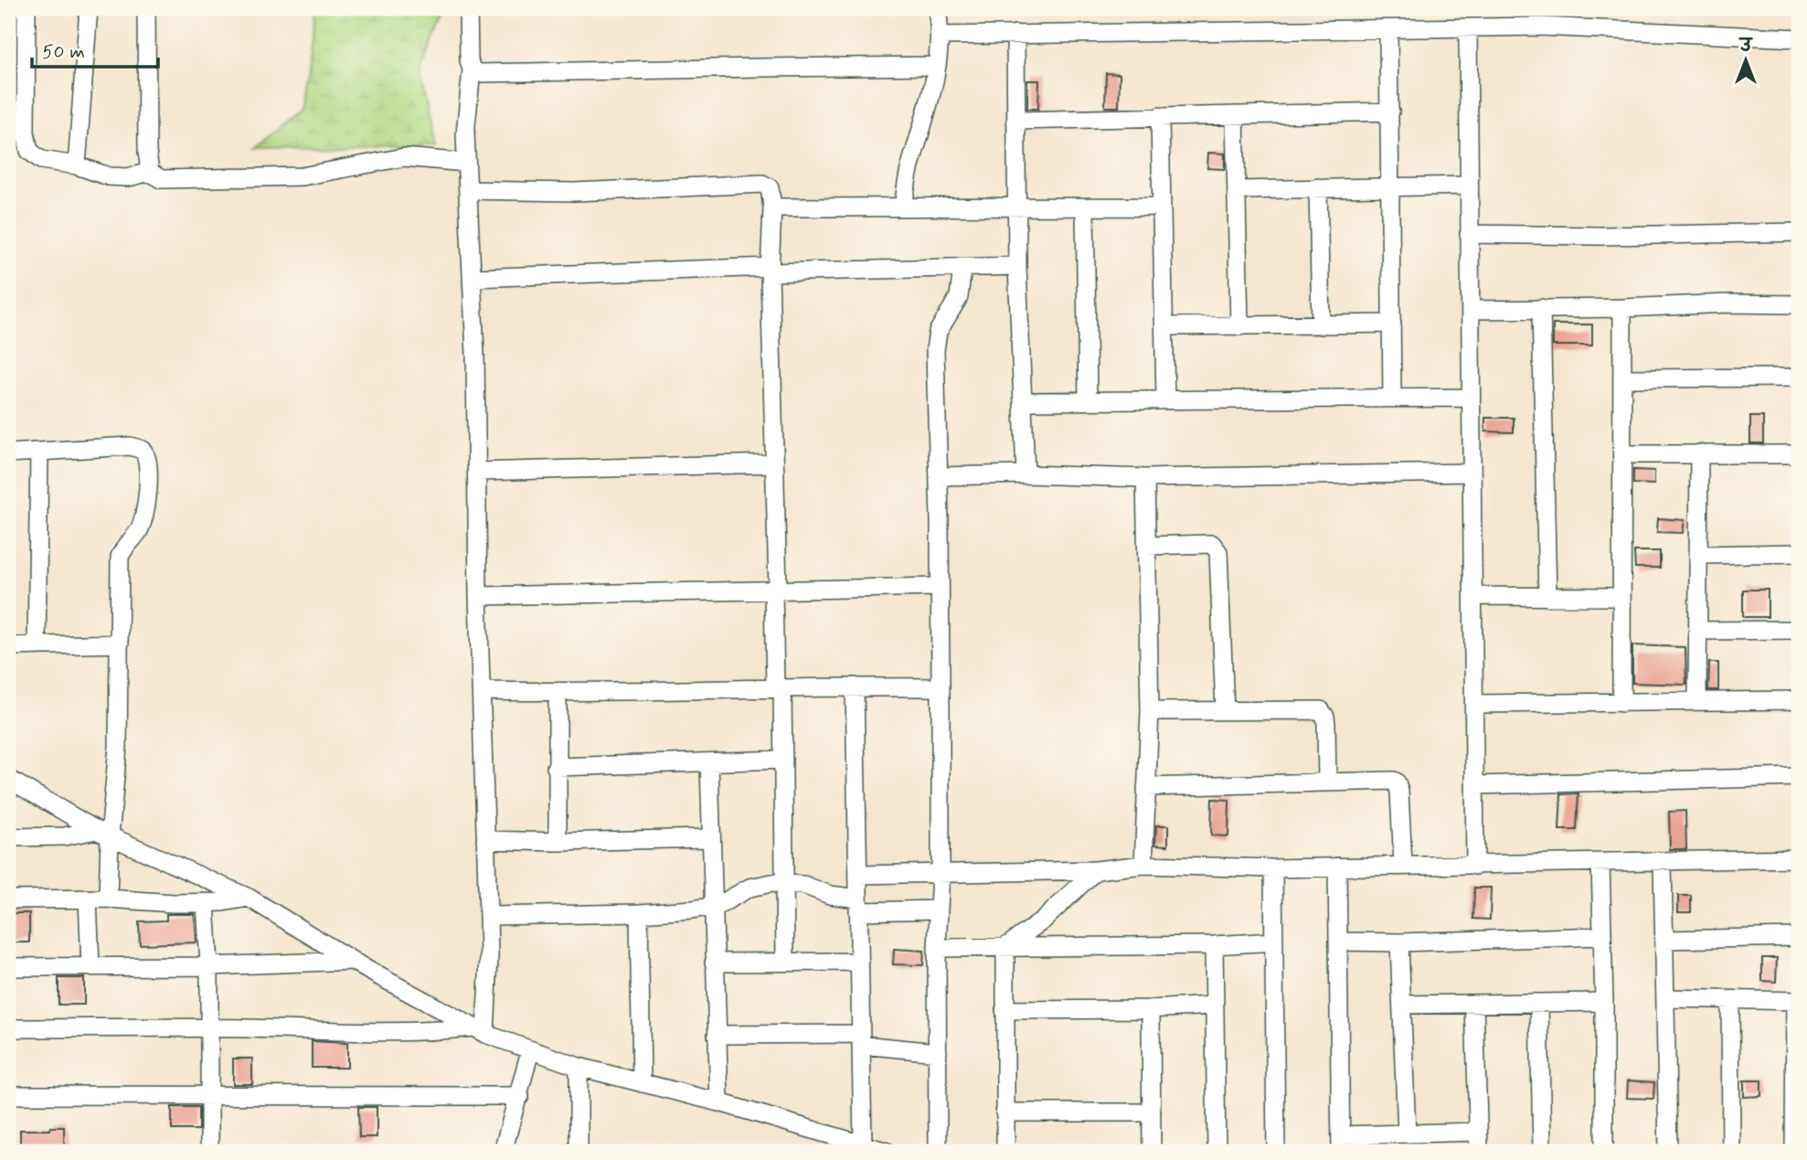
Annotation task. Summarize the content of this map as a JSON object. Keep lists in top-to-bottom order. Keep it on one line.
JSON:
{"scale_bar":"50 m","north":"top"}
